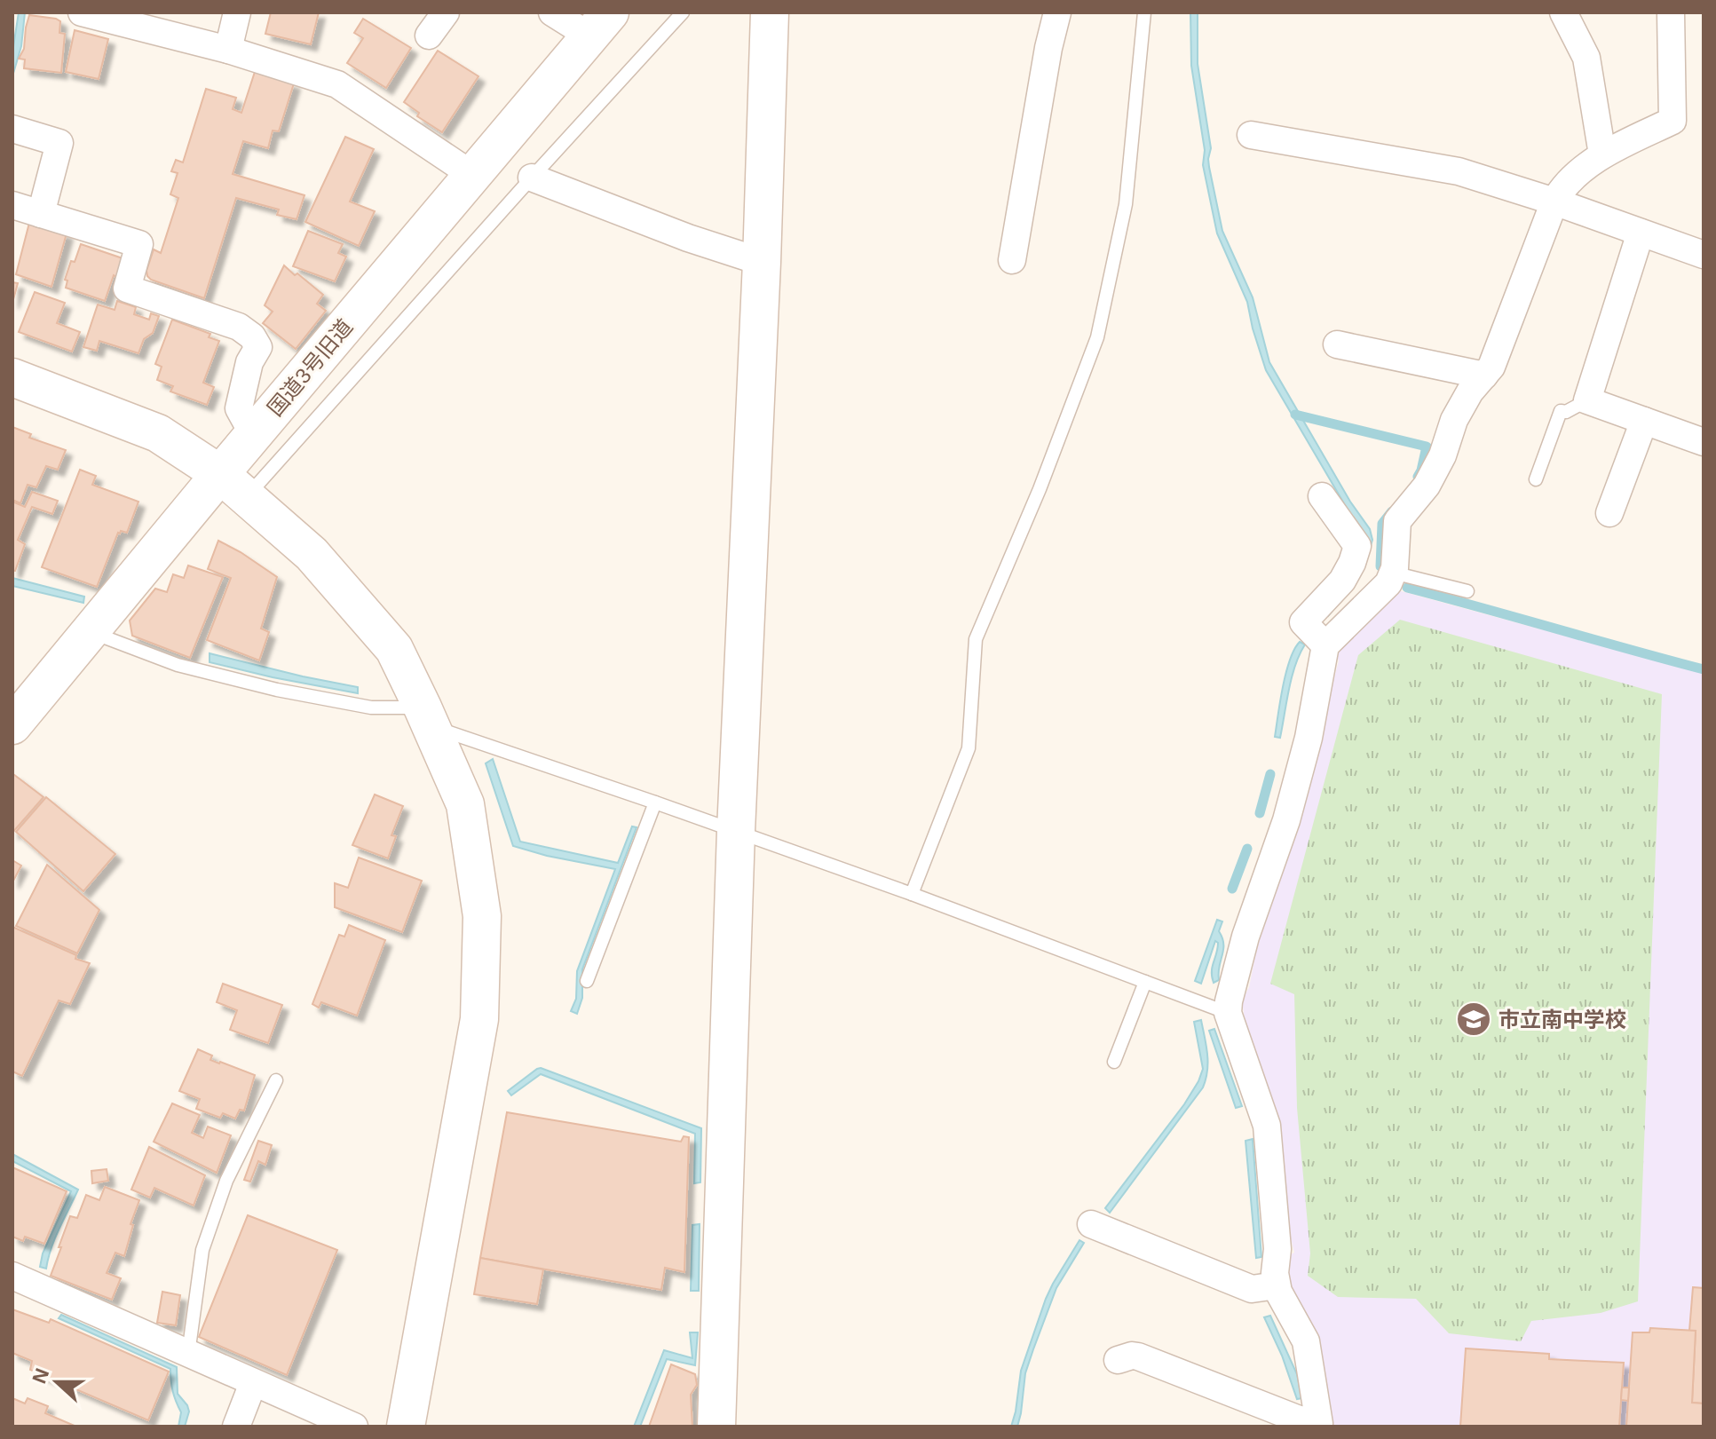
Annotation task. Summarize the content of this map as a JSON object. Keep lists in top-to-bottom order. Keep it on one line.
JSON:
{"streets":{"street":["国道3号旧道"]},"places":{"school or university":["市立南中学校"]},"north":"left"}
